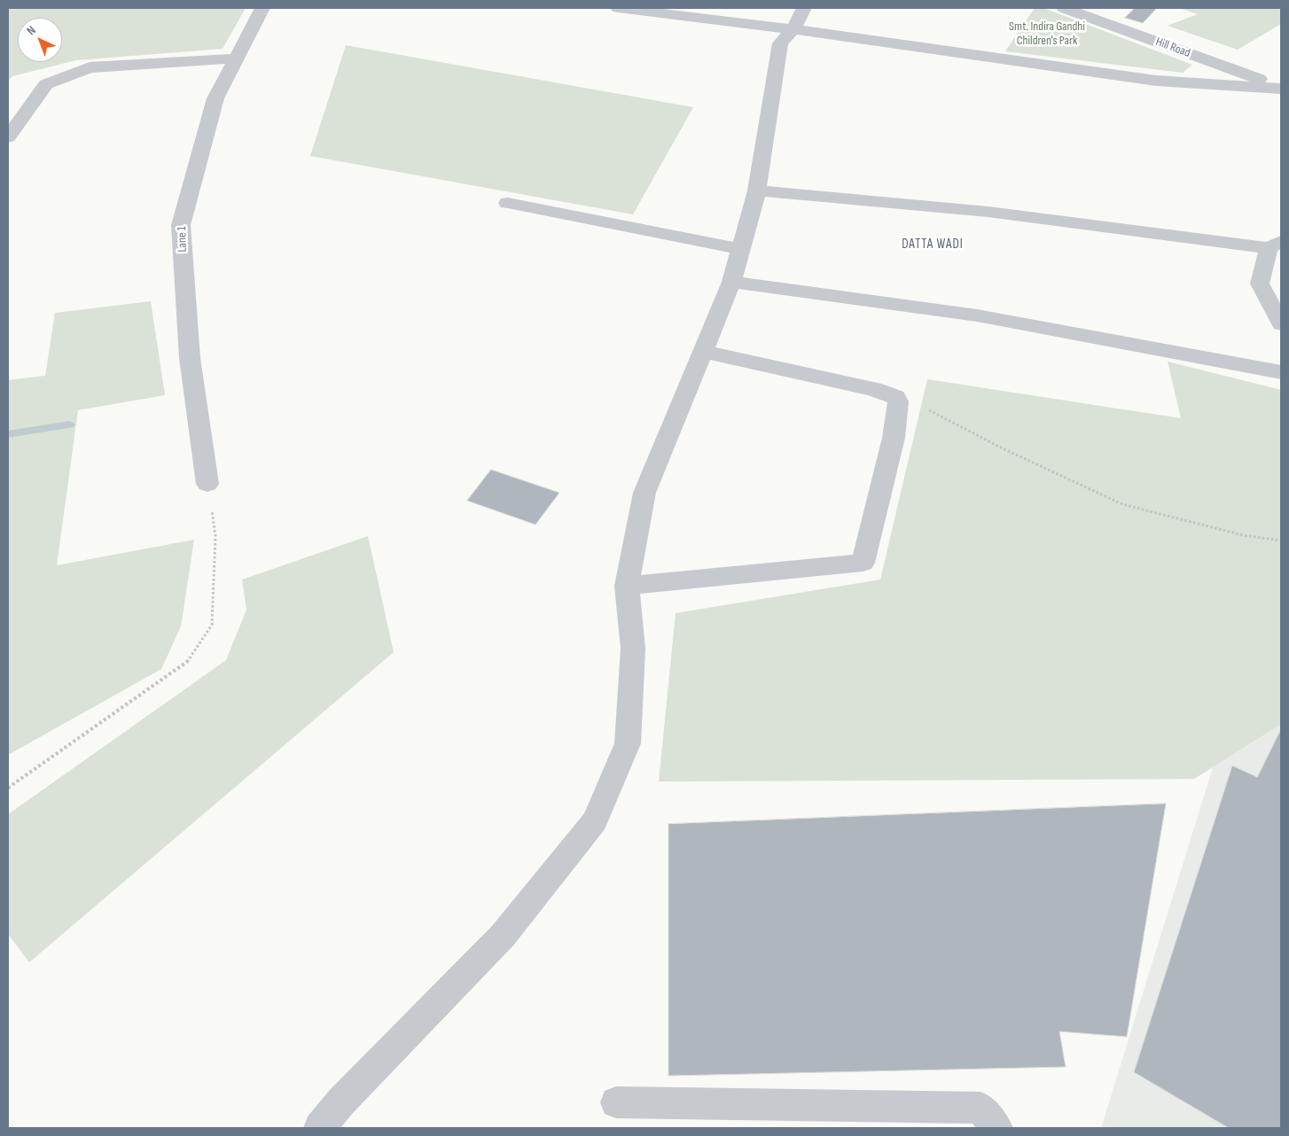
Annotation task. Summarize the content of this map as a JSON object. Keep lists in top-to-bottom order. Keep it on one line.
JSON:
{"streets":{"street":["Hill Road","Lane 1"]},"districts":["DATTA WADI"],"parks":["Smt. Indira Gandhi Children's Park"],"north":"top left"}
